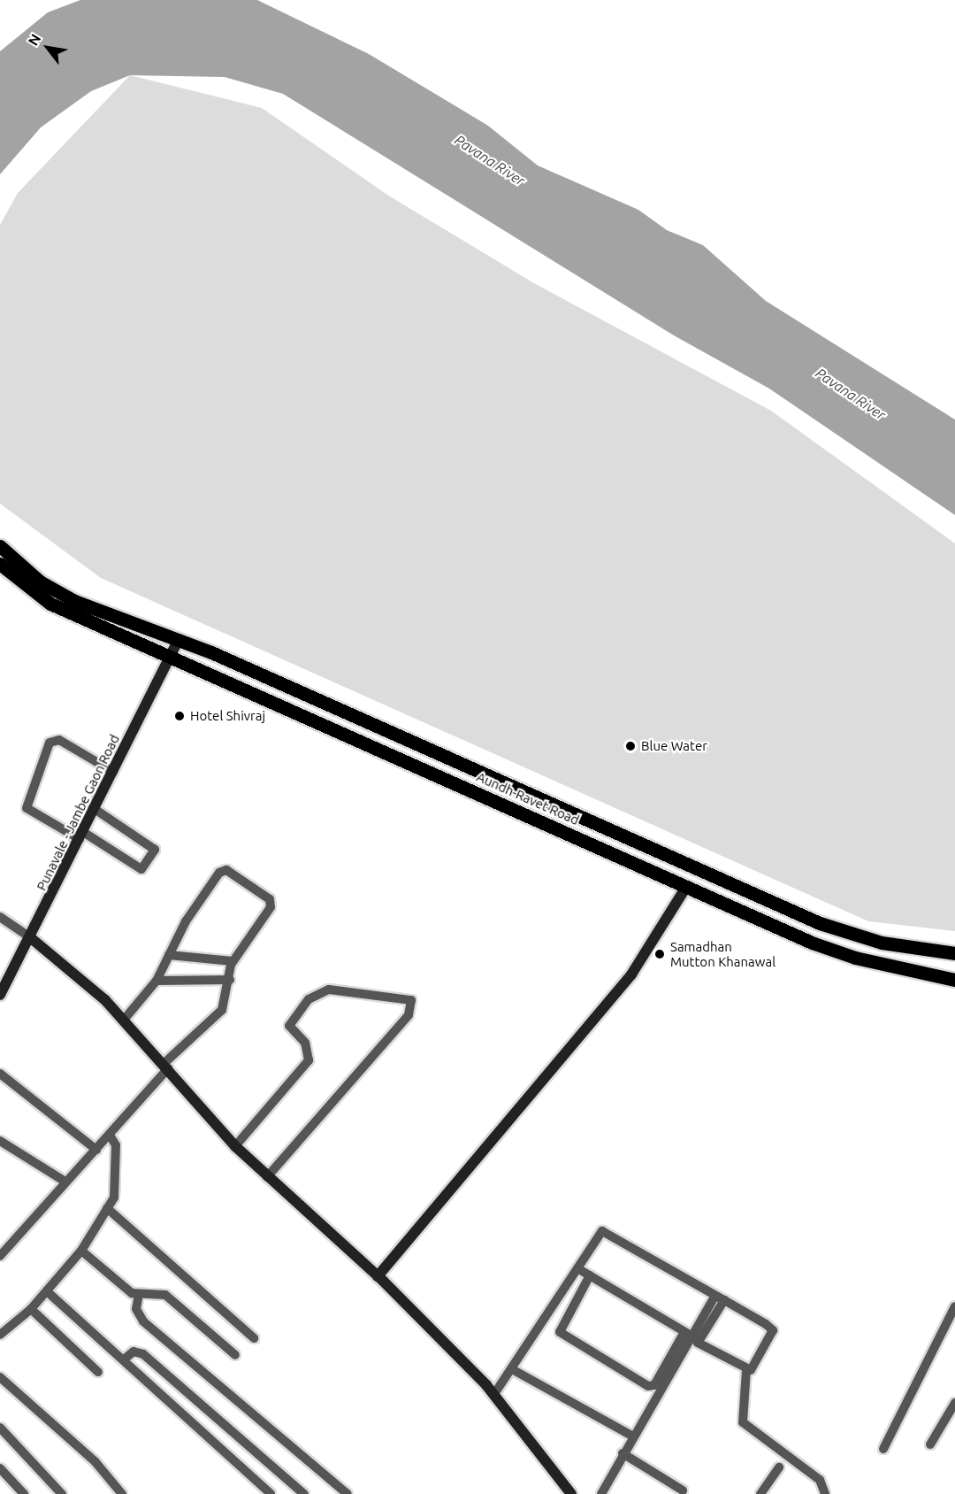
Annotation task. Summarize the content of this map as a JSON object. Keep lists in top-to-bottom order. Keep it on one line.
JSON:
{"streets":{"main road":["Aundh-Ravet Road"],"street":["Punavale - Jambe Gaon Road"]},"crossings":[["Aundh-Ravet Road","Punavale - Jambe Gaon Road"]],"water":["Pavana River"],"places":["Hotel Shivraj","Blue Water","Samadhan Mutton Khanawal"],"north":"top left"}
